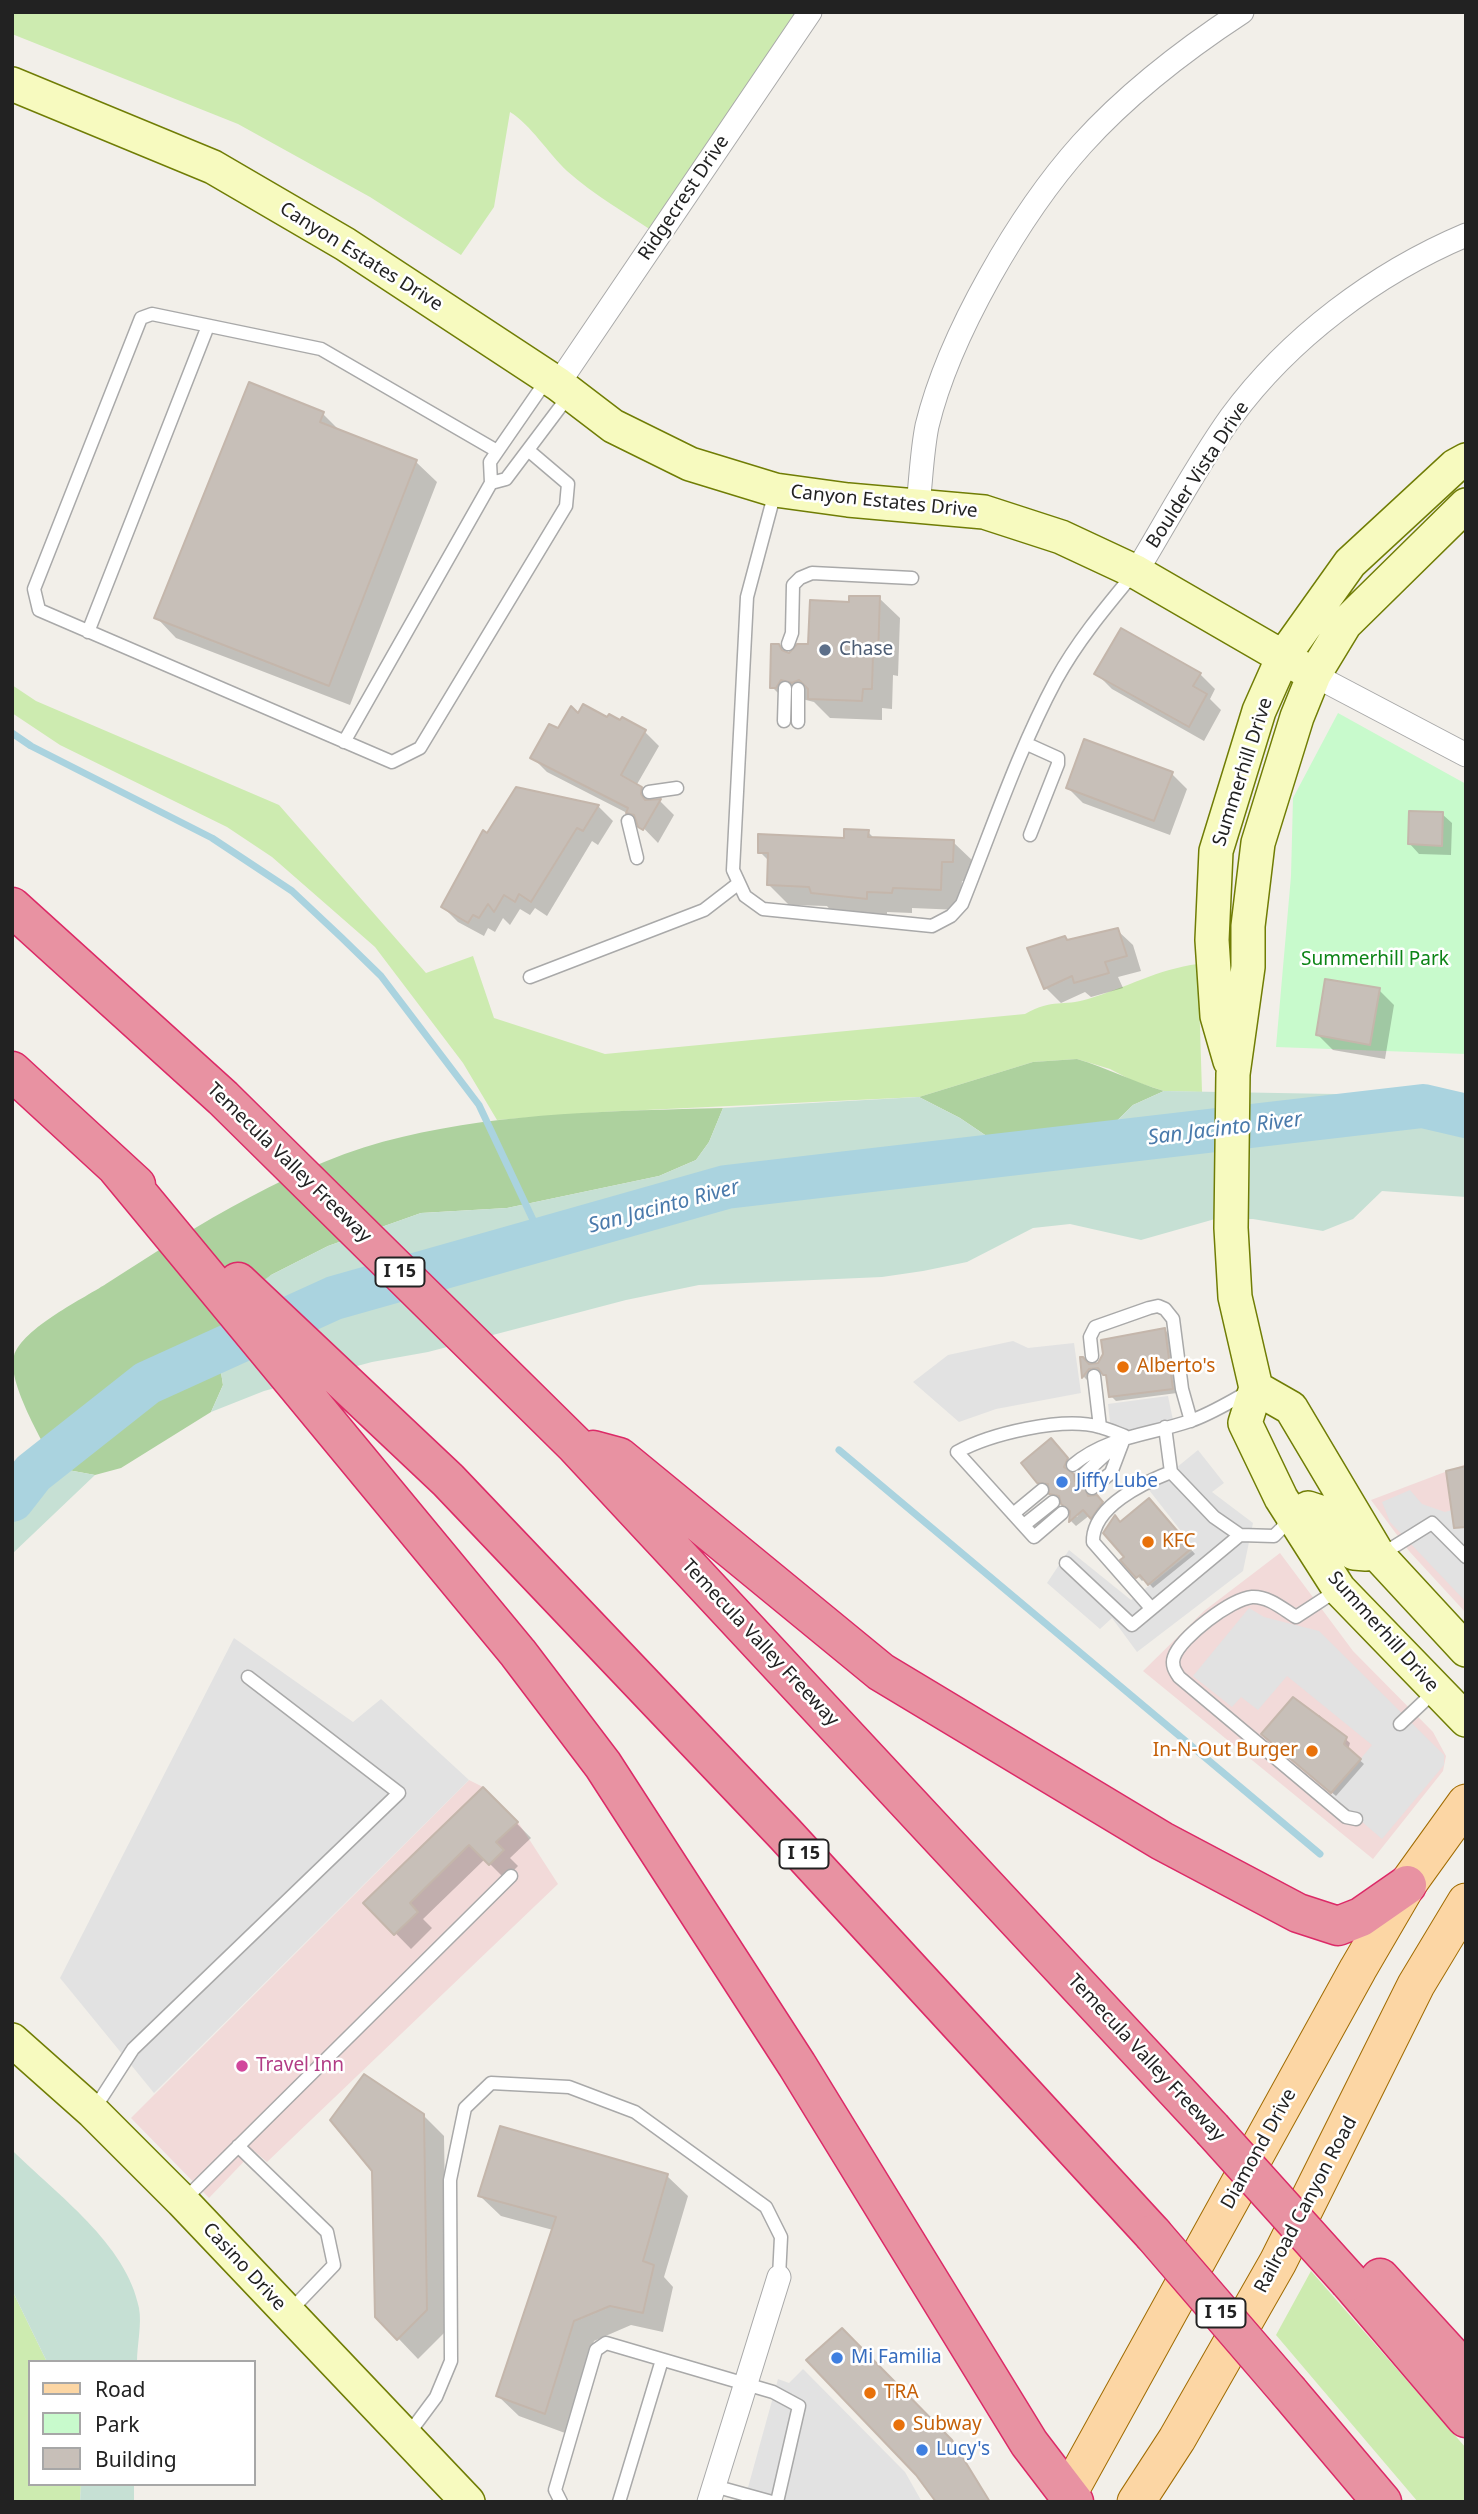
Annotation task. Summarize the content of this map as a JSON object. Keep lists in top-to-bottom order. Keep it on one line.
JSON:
{"streets":{"highway":["Temecula Valley Freeway","I 15"],"main road":["Canyon Estates Drive","Summerhill Drive","Diamond Drive","Railroad Canyon Road","Casino Drive"],"street":["Ridgecrest Drive","Boulder Vista Drive"]},"crossings":[["Ridgecrest Drive","Canyon Estates Drive"],["Canyon Estates Drive","Boulder Vista Drive"],["Canyon Estates Drive","Summerhill Drive"]],"water":["San Jacinto River"],"parks":["Summerhill Park"],"places":["Chase","Alberto's","Jiffy Lube","KFC","In-N-Out Burger","Travel Inn","Mi Familia","TRA","Subway","Lucy's"],"legend":["Road","Park","Building"]}
